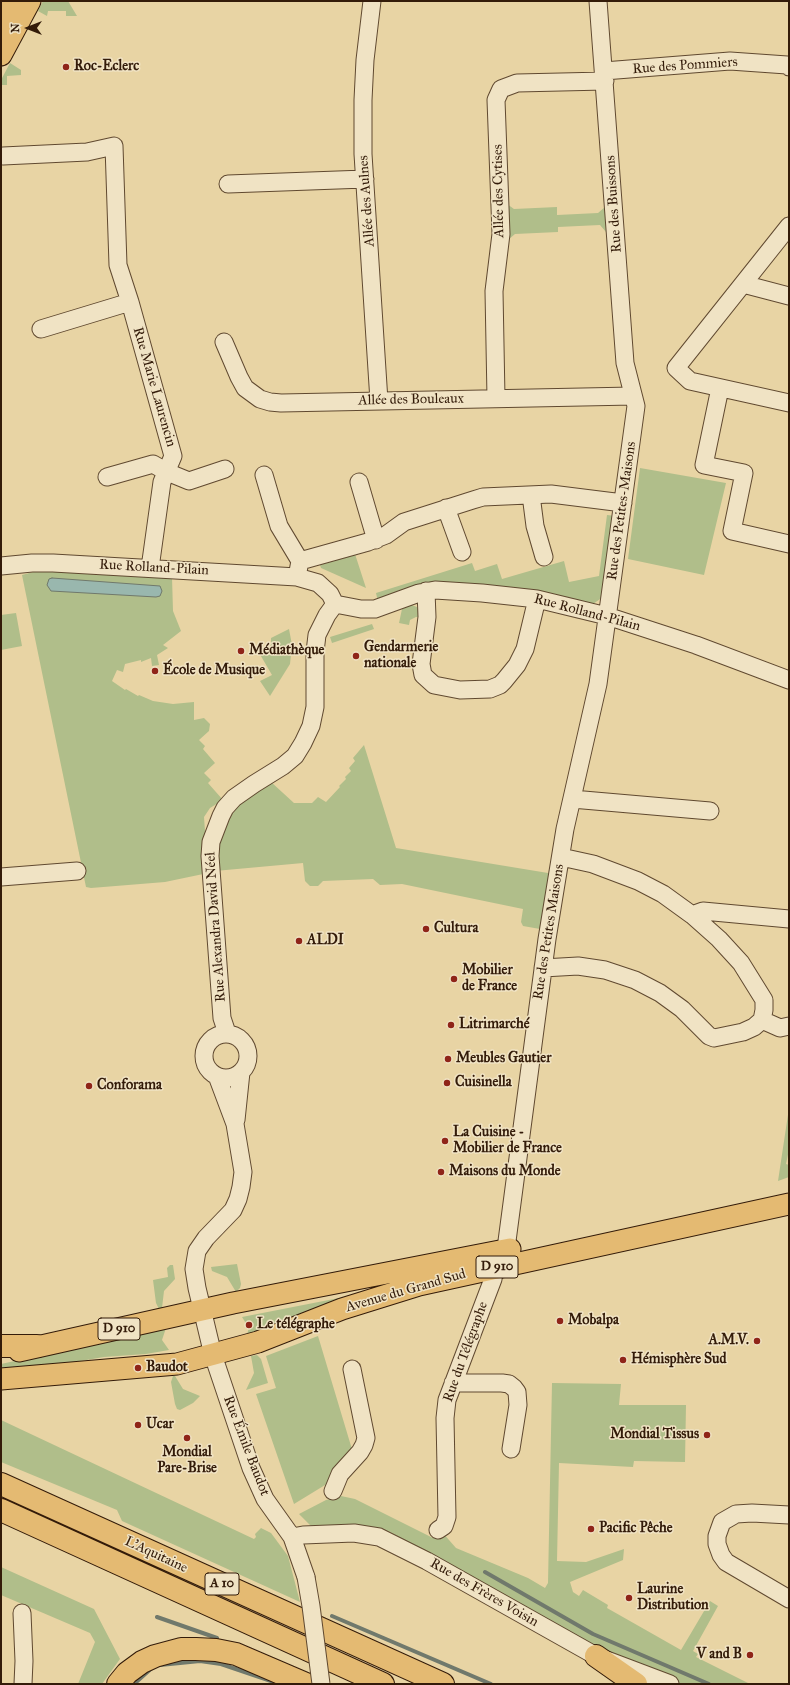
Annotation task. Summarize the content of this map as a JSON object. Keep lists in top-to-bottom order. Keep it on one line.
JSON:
{"streets":{"highway":["L'Aquitaine","A 10"],"main road":["D 910","Avenue du Grand Sud"],"street":["Rue des Pommiers","Allée des Cytises","Allée des Aulnes","Rue des Buissons","Rue Marie Laurencin","Allée des Bouleaux","Rue des Petites-Maisons","Rue Rolland-Pilain","Rue Alexandra David Néel","Rue des Petites Maisons","Rue du Télégraphe","Rue Émile Baudot","Rue des Frères Voisin"]},"crossings":[["Rue des Pommiers","Allée des Cytises"],["Rue des Pommiers","Rue des Buissons"],["Allée des Cytises","Rue des Buissons"],["Allée des Cytises","Allée des Bouleaux"],["Allée des Aulnes","Allée des Bouleaux"],["Rue des Buissons","Allée des Bouleaux"],["Rue des Buissons","Rue des Petites-Maisons"],["Rue Marie Laurencin","Rue Rolland-Pilain"],["Allée des Bouleaux","Rue des Petites-Maisons"],["Rue des Petites-Maisons","Rue Rolland-Pilain"],["Rue des Petites-Maisons","Rue des Petites Maisons"],["Rue Rolland-Pilain","Rue Alexandra David Néel"],["Rue Rolland-Pilain","Rue des Petites Maisons"],["Rue des Petites Maisons","Avenue du Grand Sud"],["Avenue du Grand Sud","Rue du Télégraphe"],["Avenue du Grand Sud","Rue Émile Baudot"],["Rue Émile Baudot","Rue des Frères Voisin"]],"places":["Roc-Eclerc","Médiathèque","Gendarmerie nationale","École de Musique","Cultura","ALDI","Mobilier de France","Litrimarché","Meubles Gautier","Cuisinella","Conforama","La Cuisine - Mobilier de France","Maisons du Monde","Mobalpa","Le télégraphe","A.M.V.","Hémisphère Sud","Baudot","Ucar","Mondial Tissus","Mondial Pare-Brise","Pacific Pêche","Laurine Distribution","V and B"],"north":"left"}
